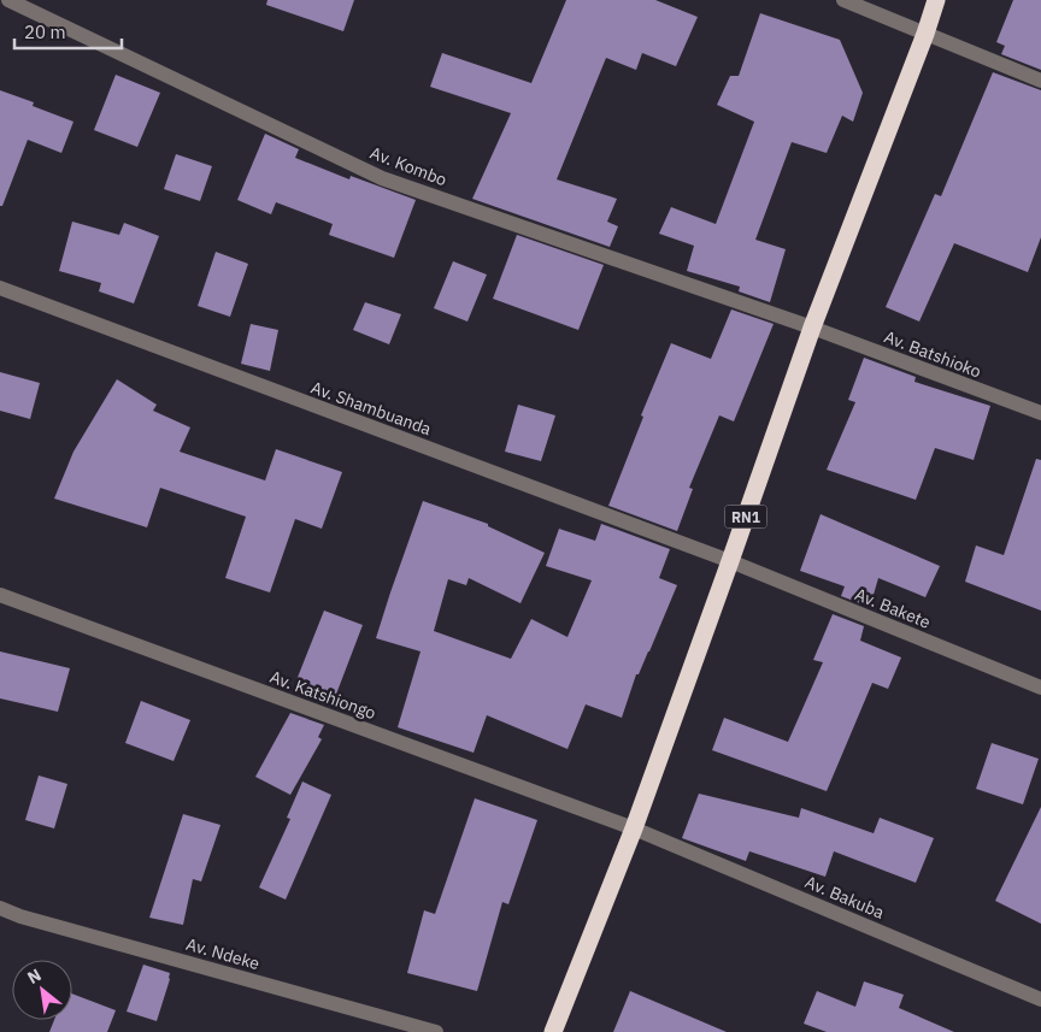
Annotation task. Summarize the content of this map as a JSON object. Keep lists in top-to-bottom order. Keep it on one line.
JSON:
{"streets":{"highway":["RN1"],"street":["Av. Kombo","Av. Batshioko","Av. Shambuanda","Av. Bakete","Av. Katshiongo","Av. Bakuba","Av. Ndeke"]},"crossings":[["Av. Kombo","Av. Batshioko"],["Av. Kombo","RN1"],["Av. Batshioko","RN1"],["Av. Shambuanda","RN1"],["Av. Shambuanda","Av. Bakete"],["RN1","Av. Bakete"],["RN1","Av. Katshiongo"],["RN1","Av. Bakuba"],["Av. Katshiongo","Av. Bakuba"]],"scale_bar":"20 m","north":"top left"}
